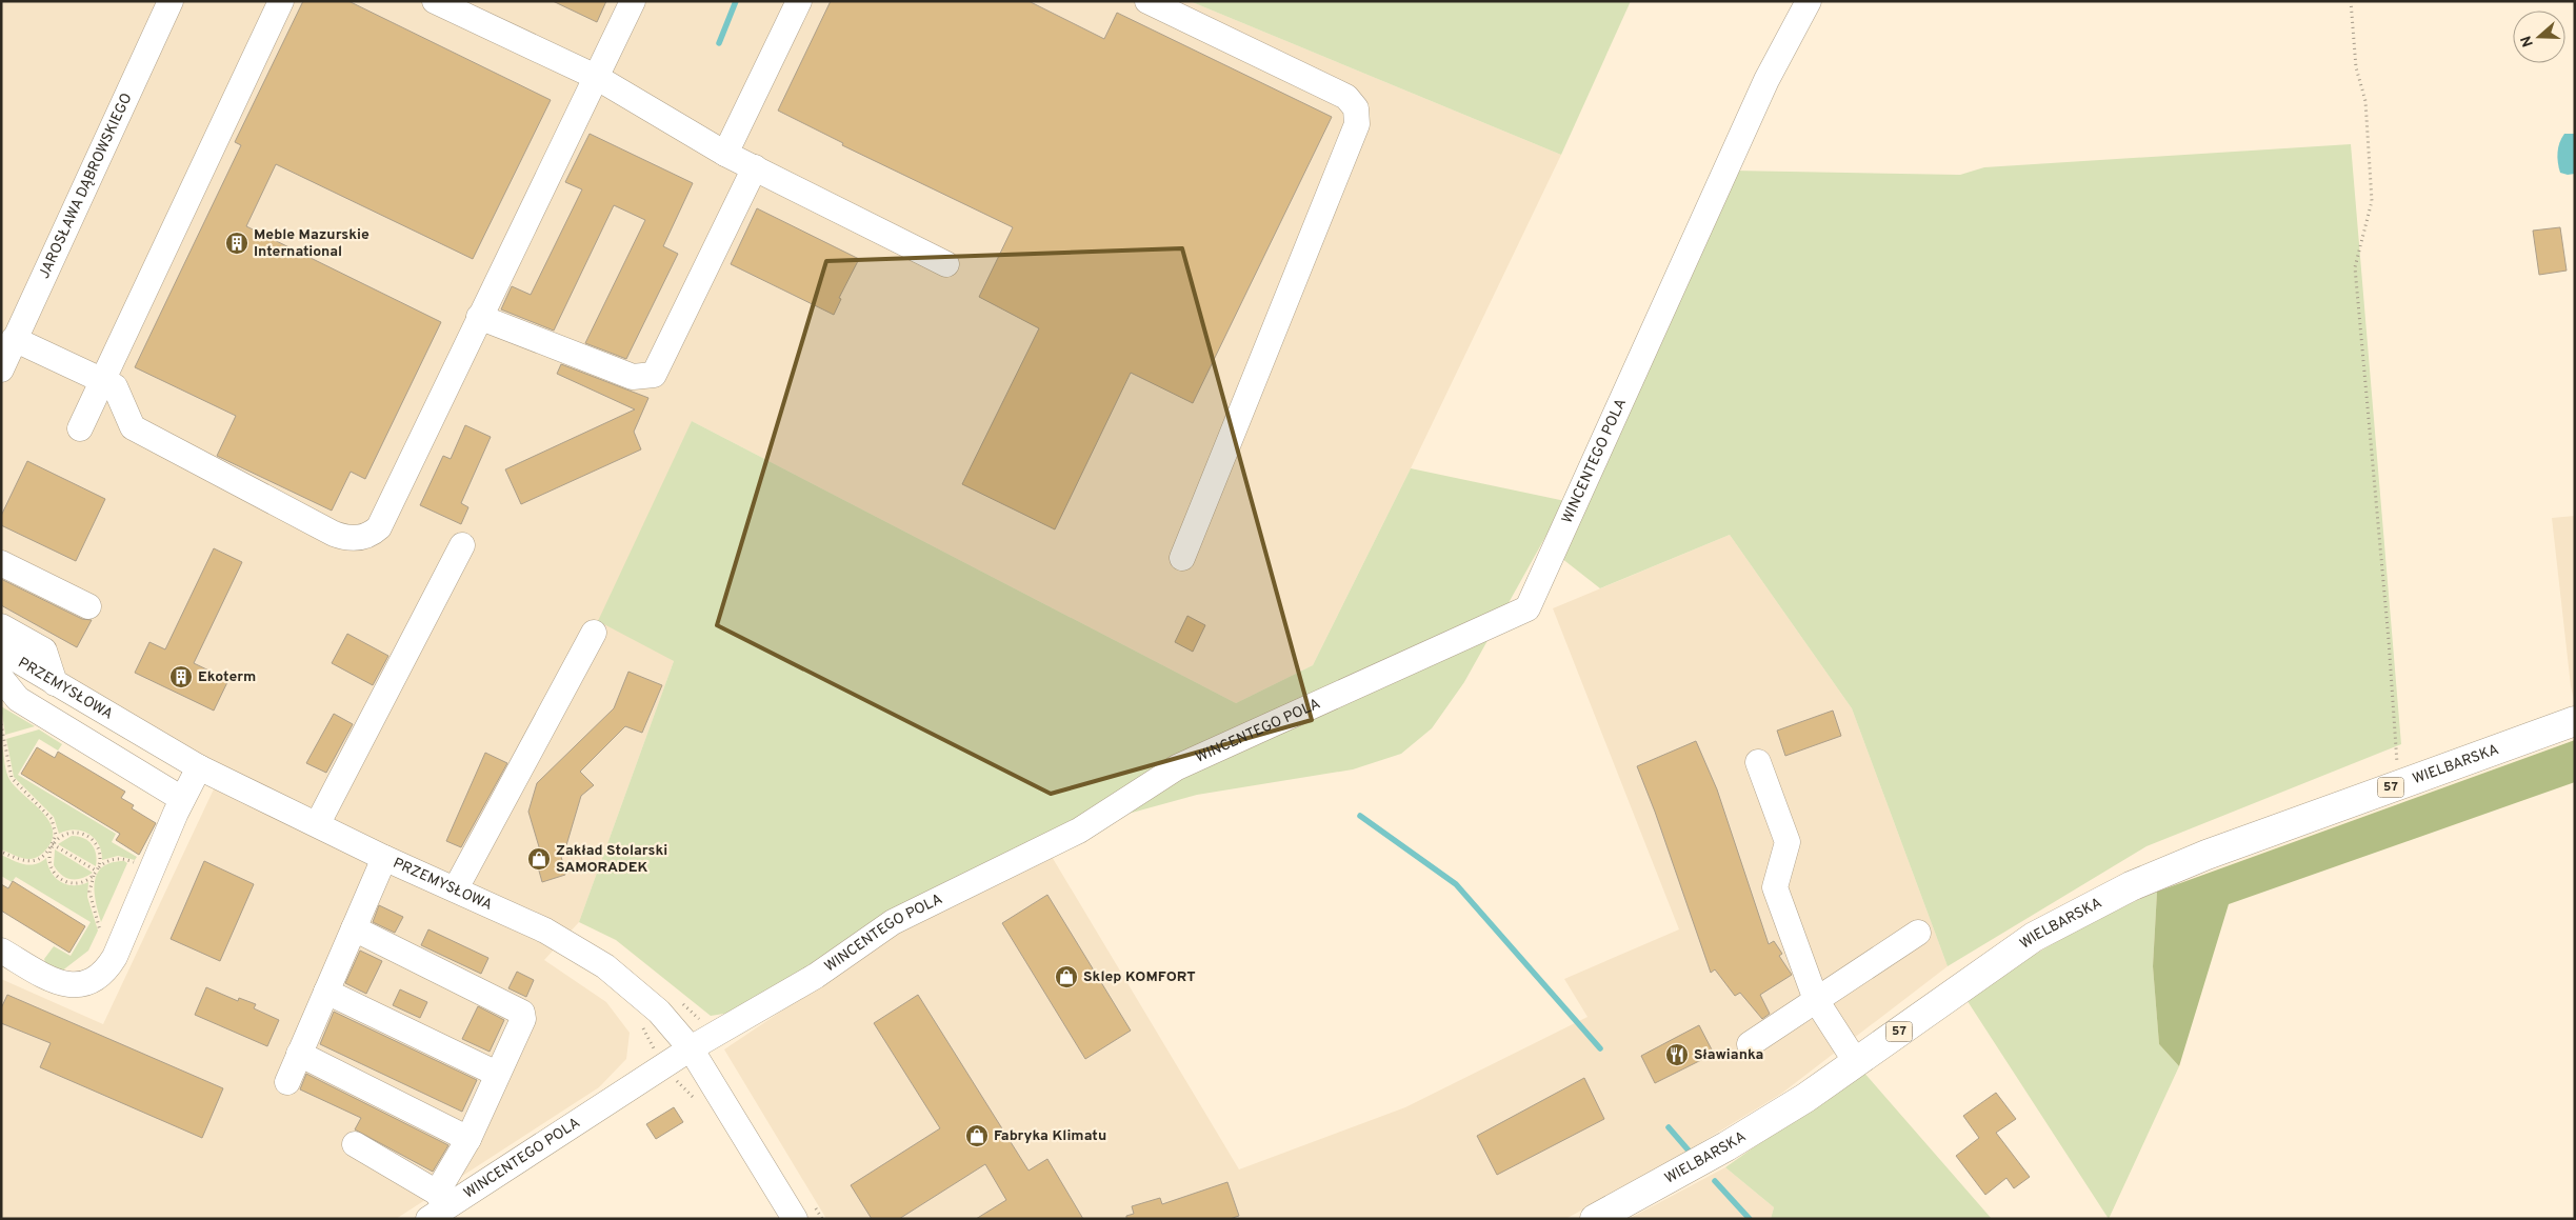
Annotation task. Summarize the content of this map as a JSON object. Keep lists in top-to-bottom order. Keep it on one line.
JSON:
{"streets":{"main road":["WIELBARSKA","57"],"street":["JAROSŁAWA DĄBROWSKIEGO","WINCENTEGO POLA","PRZEMYSŁOWA"]},"crossings":[["WINCENTEGO POLA","PRZEMYSŁOWA"]],"places":{"building":["Meble Mazurskie International","Ekoterm"],"shop":["Zakład Stolarski SAMORADEK","Sklep KOMFORT","Fabryka Klimatu"],"restaurant":["Sławianka"]},"north":"left"}
